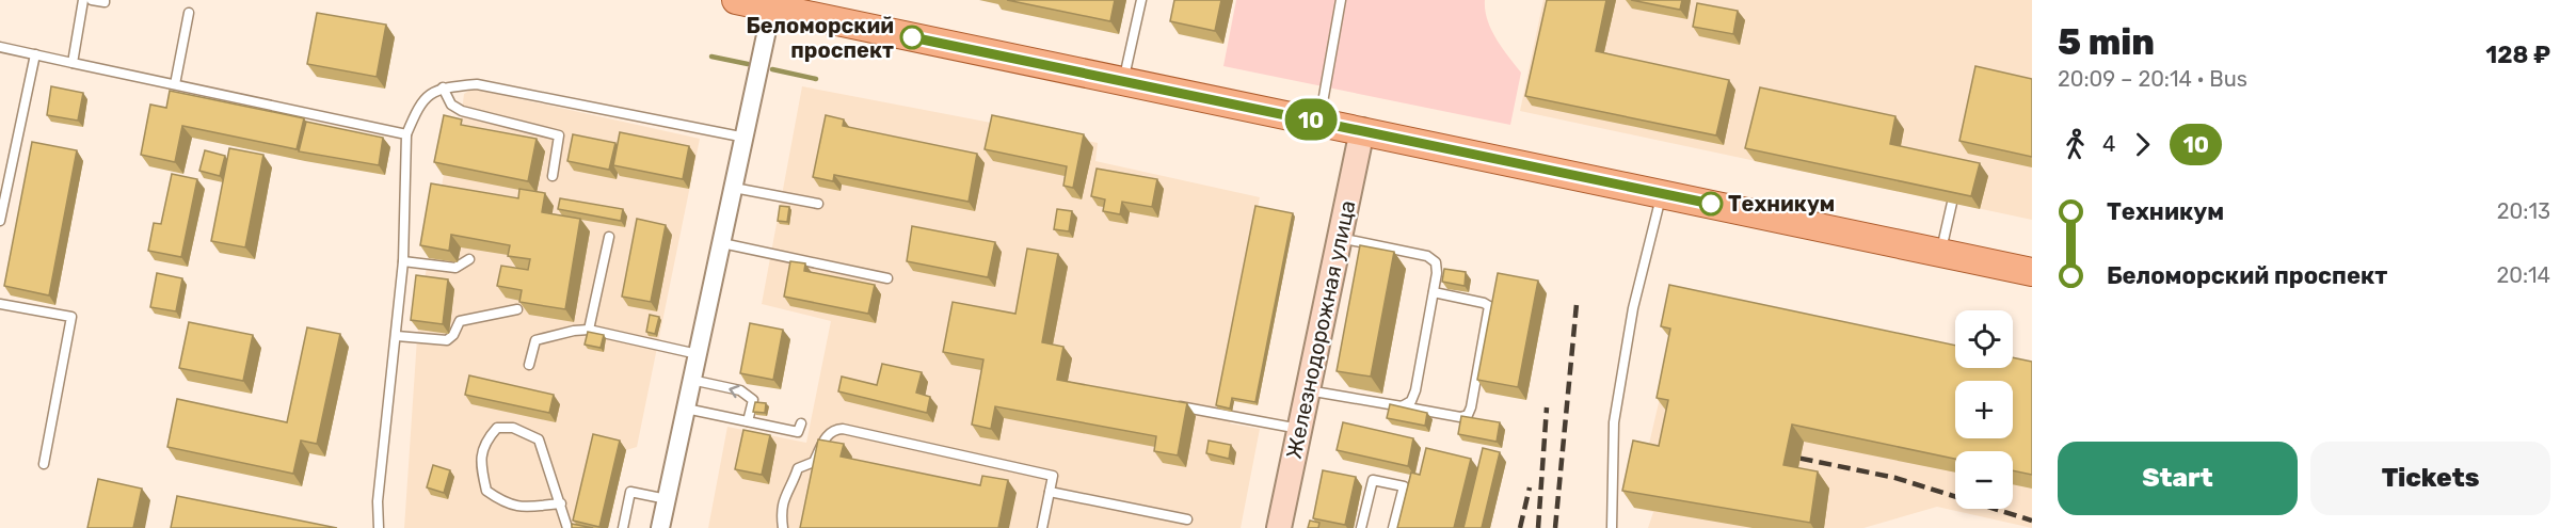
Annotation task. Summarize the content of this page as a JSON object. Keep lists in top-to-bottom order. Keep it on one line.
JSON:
{"streets":{"main road":["Железнодорожная улица"]},"places":["Беломорский проспект","Техникум"],"lines":["bus line 10"],"page":{"on_map":"10","heading":["5 min","20:09 – 20:14 · Bus","128 ₽"],"legs":["4","10"],"list":[{"name":"Техникум","value":"20:13"},{"name":"Беломорский проспект","value":"20:14"}],"map_buttons":["+","−"],"buttons":["Start","Tickets"]}}
